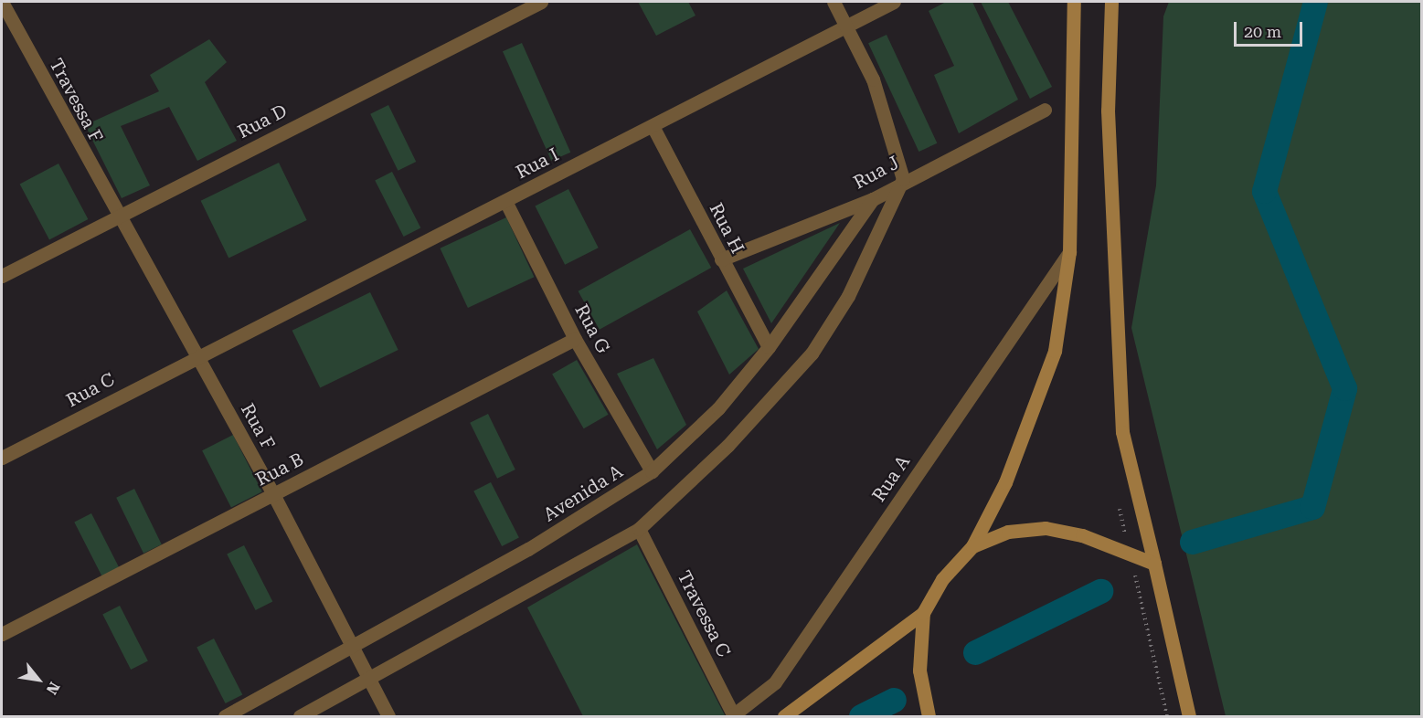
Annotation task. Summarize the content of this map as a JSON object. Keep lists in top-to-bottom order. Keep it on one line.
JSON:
{"streets":{"street":["Travessa F","Rua D","Rua I","Rua J","Rua H","Rua G","Rua C","Rua F","Rua B","Rua A","Avenida A","Travessa C"]},"crossings":[["Travessa F","Rua D"],["Travessa F","Rua F"],["Rua D","Rua F"],["Rua I","Rua H"],["Rua I","Rua G"],["Rua I","Rua C"],["Rua I","Rua F"],["Rua J","Rua H"],["Rua J","Avenida A"],["Rua H","Avenida A"],["Rua G","Rua B"],["Rua G","Avenida A"],["Rua C","Rua F"],["Rua F","Rua B"],["Rua F","Avenida A"],["Rua A","Travessa C"]],"scale_bar":"20 m","north":"bottom right"}
